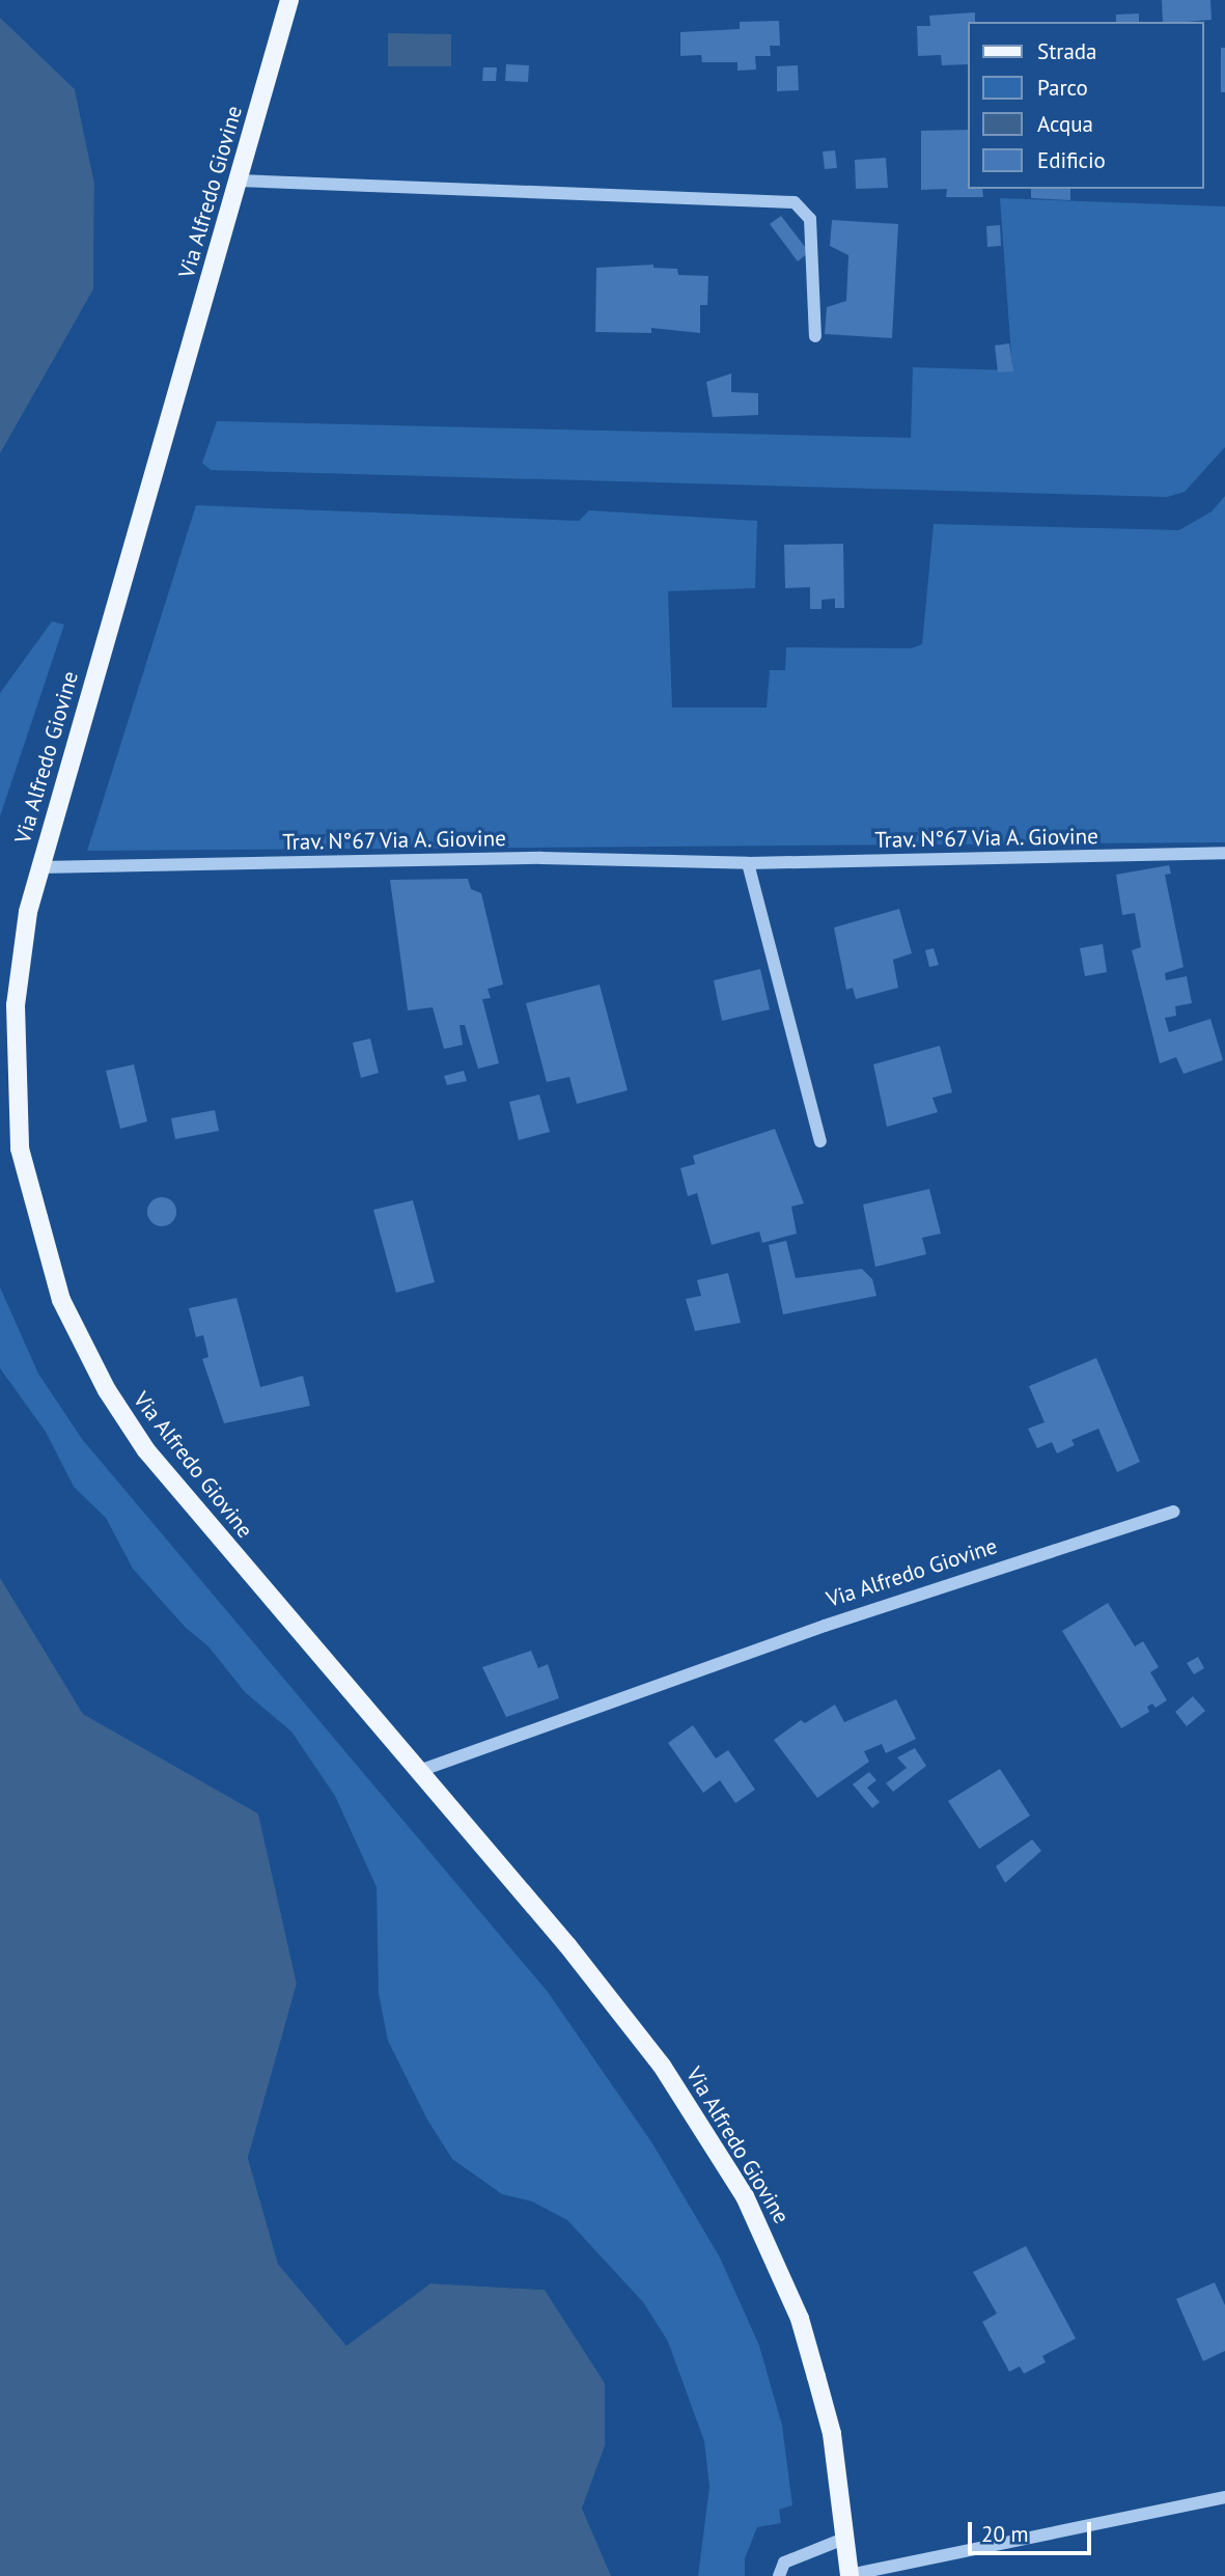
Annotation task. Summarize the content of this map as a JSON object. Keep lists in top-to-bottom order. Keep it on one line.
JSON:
{"streets":{"main road":["Via Alfredo Giovine"],"street":["Trav. N°67 Via A. Giovine"]},"crossings":[["Via Alfredo Giovine","Trav. N°67 Via A. Giovine"]],"legend":["Strada","Parco","Acqua","Edificio"],"scale_bar":"20 m"}
